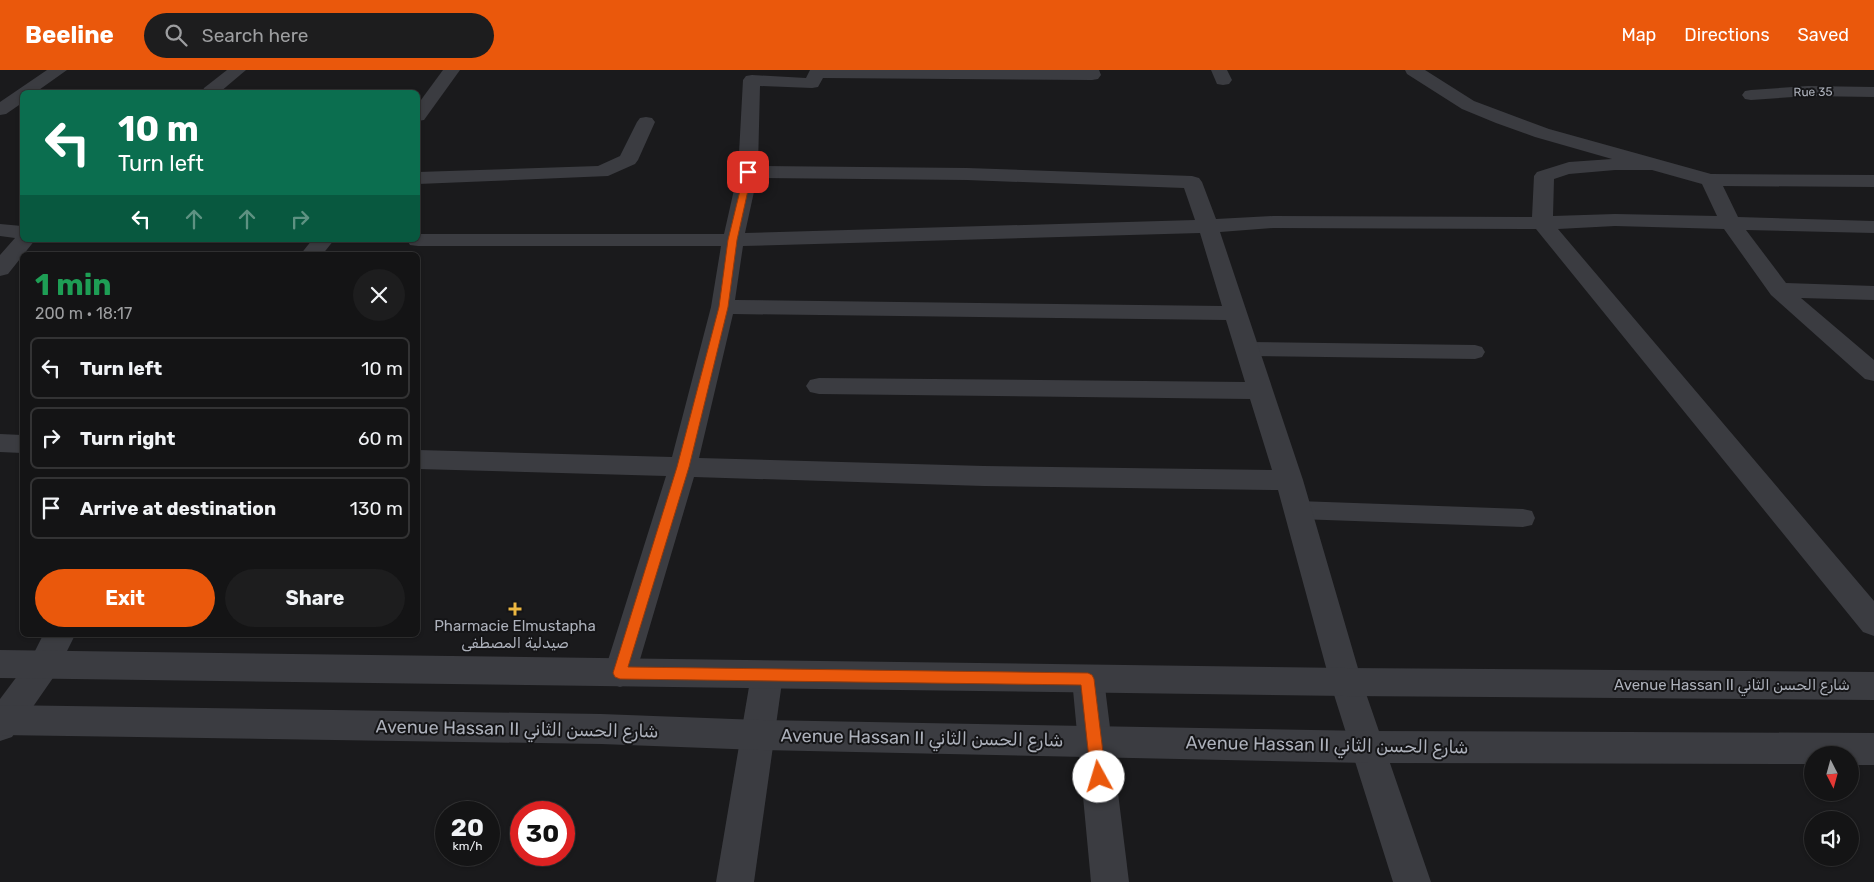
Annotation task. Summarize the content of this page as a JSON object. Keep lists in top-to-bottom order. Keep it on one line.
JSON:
{"streets":{"street":["Rue 35","Avenue Hassan II شارع الحسن الثاني"]},"places":{"health":["Pharmacie Elmustapha صيدلية المصطفى"]},"north":"bottom","page":{"header":"Beeline","search":"Search here","nav":["Map","Directions","Saved"],"turn":["10 m","Turn left"],"heading":["1 min","200 m · 18:17"],"list":[{"name":"Turn left","value":"10 m"},{"name":"Turn right","value":"60 m"},{"name":"Arrive at destination","value":"130 m"}],"buttons":["Exit","Share"],"speed":"20 km/h","limit":"30"}}
